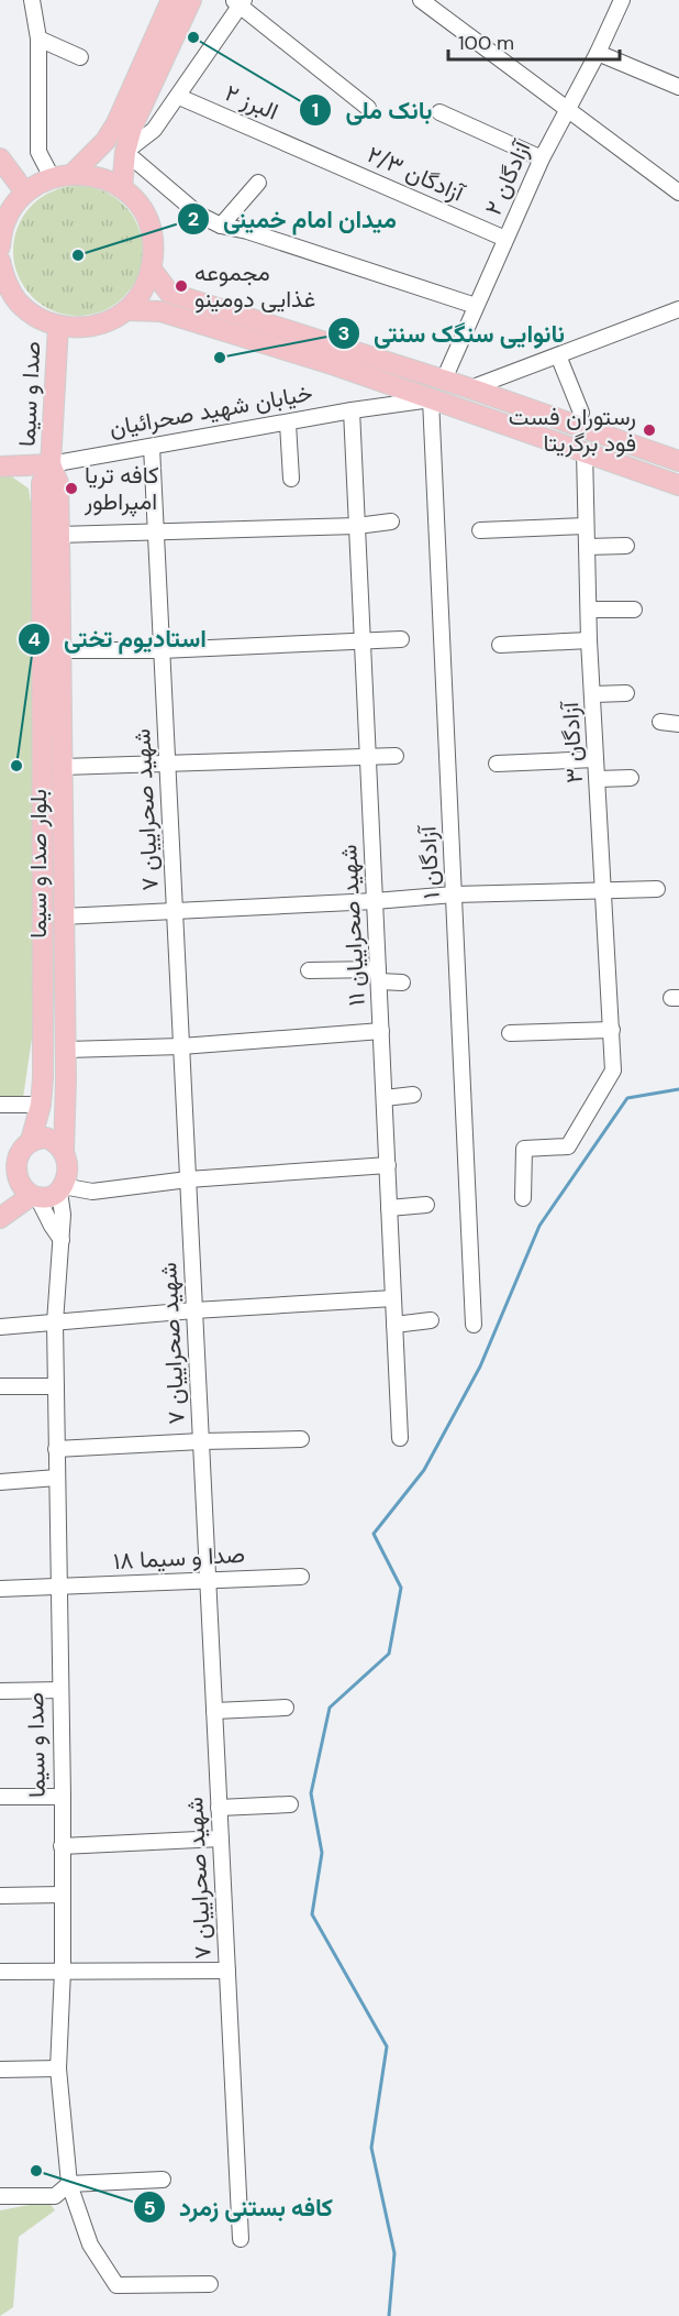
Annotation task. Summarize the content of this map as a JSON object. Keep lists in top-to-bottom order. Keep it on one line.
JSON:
{"streets":{"main road":["صدا و سیما","خیابان شهید صحرائیان","بلوار صدا و سیما"],"street":["البرز ۲","آزادگان ۲/۳","آزادگان ۲","آزادگان ۳","شهید صحراییان ۷","آزادگان ۱","شهید صحراییان ۱۱","صدا و سیما ۱۸"]},"crossings":[["البرز ۲","آزادگان ۲/۳"],["آزادگان ۲/۳","آزادگان ۲"],["صدا و سیما","خیابان شهید صحرائیان"],["صدا و سیما","بلوار صدا و سیما"],["صدا و سیما","صدا و سیما ۱۸"],["خیابان شهید صحرائیان","شهید صحراییان ۷"],["خیابان شهید صحرائیان","آزادگان ۱"],["خیابان شهید صحرائیان","بلوار صدا و سیما"],["خیابان شهید صحرائیان","شهید صحراییان ۱۱"],["شهید صحراییان ۷","صدا و سیما ۱۸"]],"places":["بانک ملی","میدان امام خمینی","مجموعه غذایى دومینو","نانوایی سنگک سنتی","رستوران فست فود برگریتا","کافه تریا امپراطور","استادیوم تختی","کافه بستنی زمرد"],"scale_bar":"100 m"}
